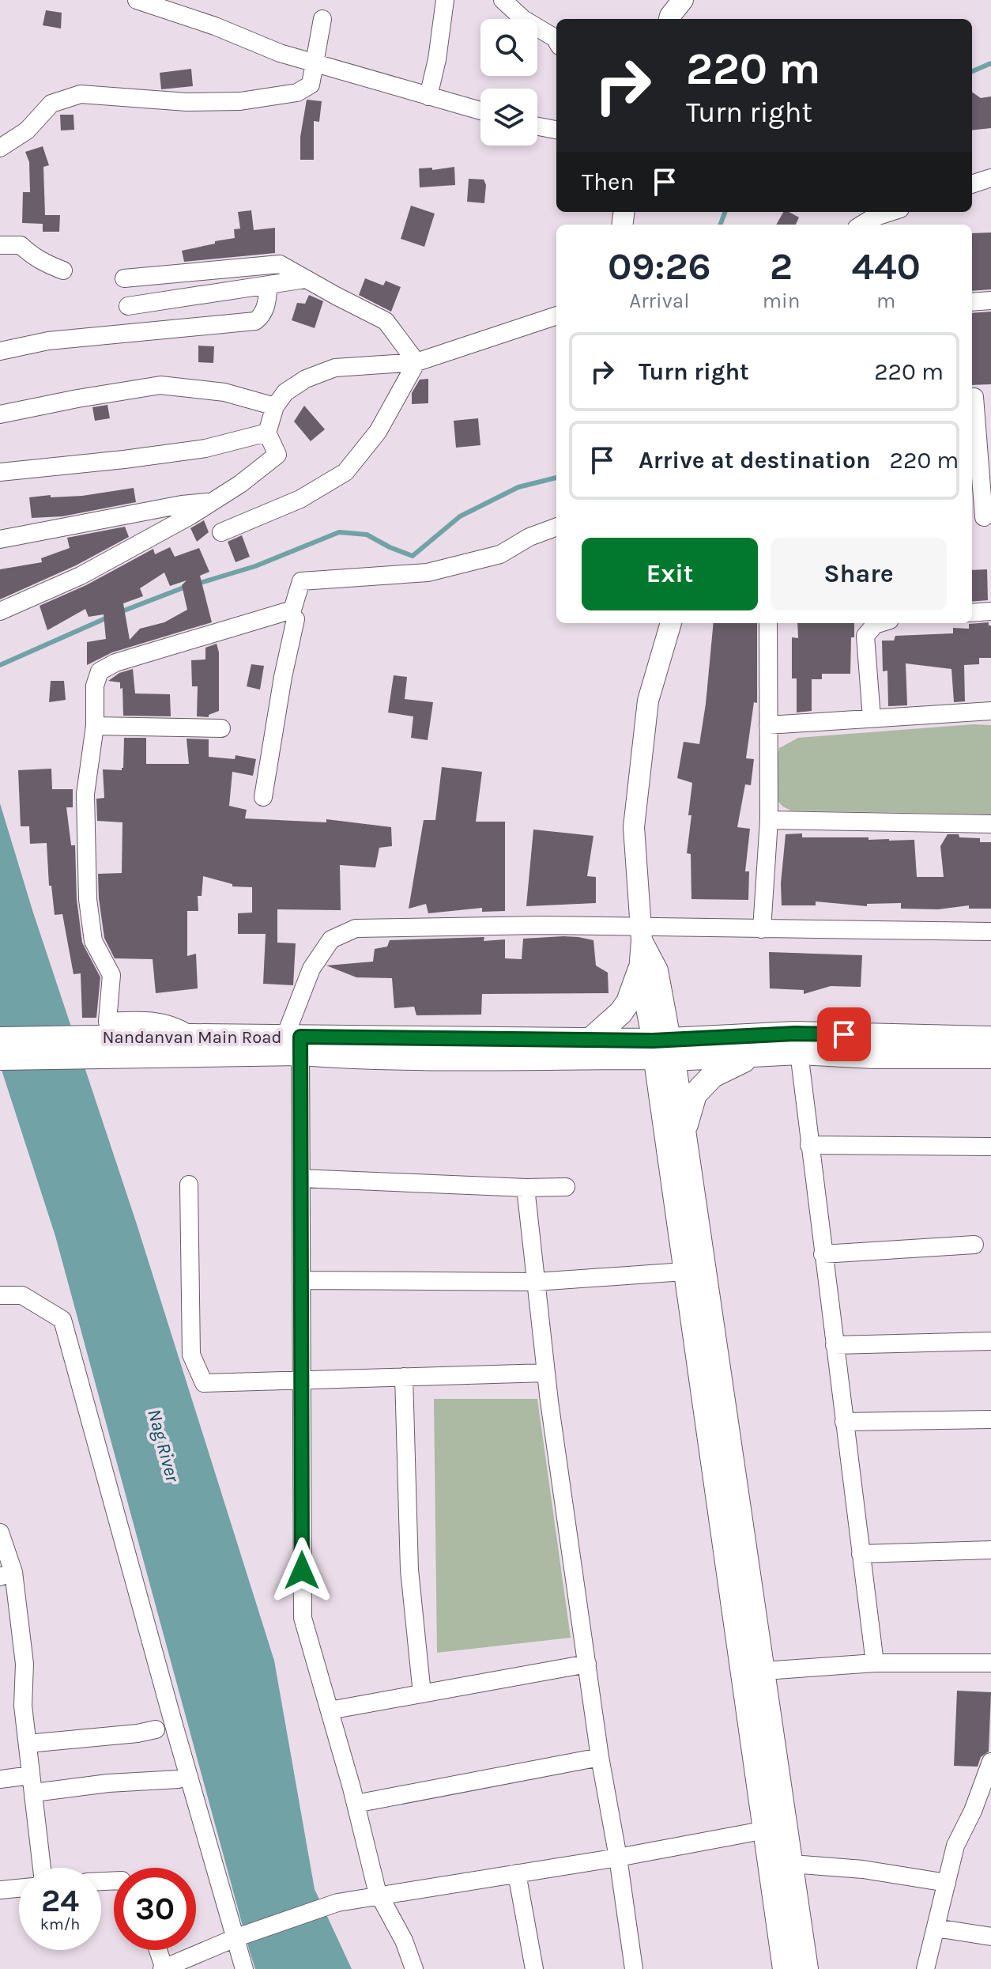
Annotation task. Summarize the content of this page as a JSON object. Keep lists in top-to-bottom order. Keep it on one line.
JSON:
{"streets":{"main road":["Nandanvan Main Road"]},"water":["Nag River"],"page":{"turn":["220 m","Turn right"],"then":"Then","eta":["09:26","Arrival","2","min","440","m"],"list":[{"name":"Turn right","value":"220 m"},{"name":"Arrive at destination","value":"220 m"}],"buttons":["Exit","Share"],"speed":"24 km/h","limit":"30"}}
